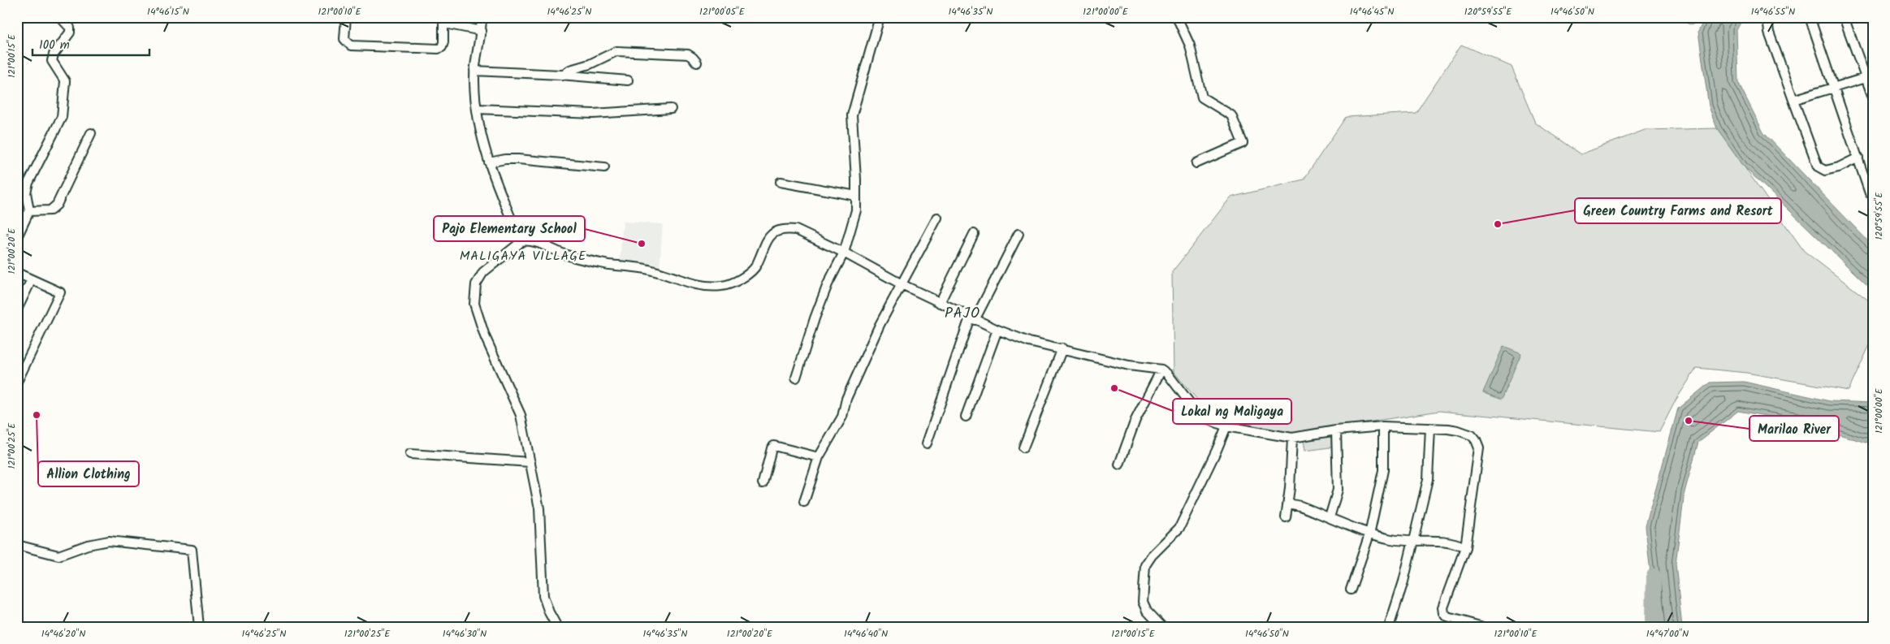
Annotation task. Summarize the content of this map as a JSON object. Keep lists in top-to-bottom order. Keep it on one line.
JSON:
{"districts":["MALIGAYA VILLAGE","PAJO"],"places":["Green Country Farms and Resort","Pajo Elementary School","Lokal ng Maligaya","Allion Clothing","Marilao River"],"scale_bar":"100 m","coordinates":["14°46'15\"N","121°00'10\"E","14°46'25\"N","121°00'05\"E","14°46'35\"N","121°00'00\"E","14°46'45\"N","120°59'55\"E","14°46'50\"N","14°46'55\"N","121°00'15\"E","121°00'20\"E","121°00'25\"E","14°46'20\"N","14°46'30\"N","14°46'40\"N","14°47'00\"N"]}
